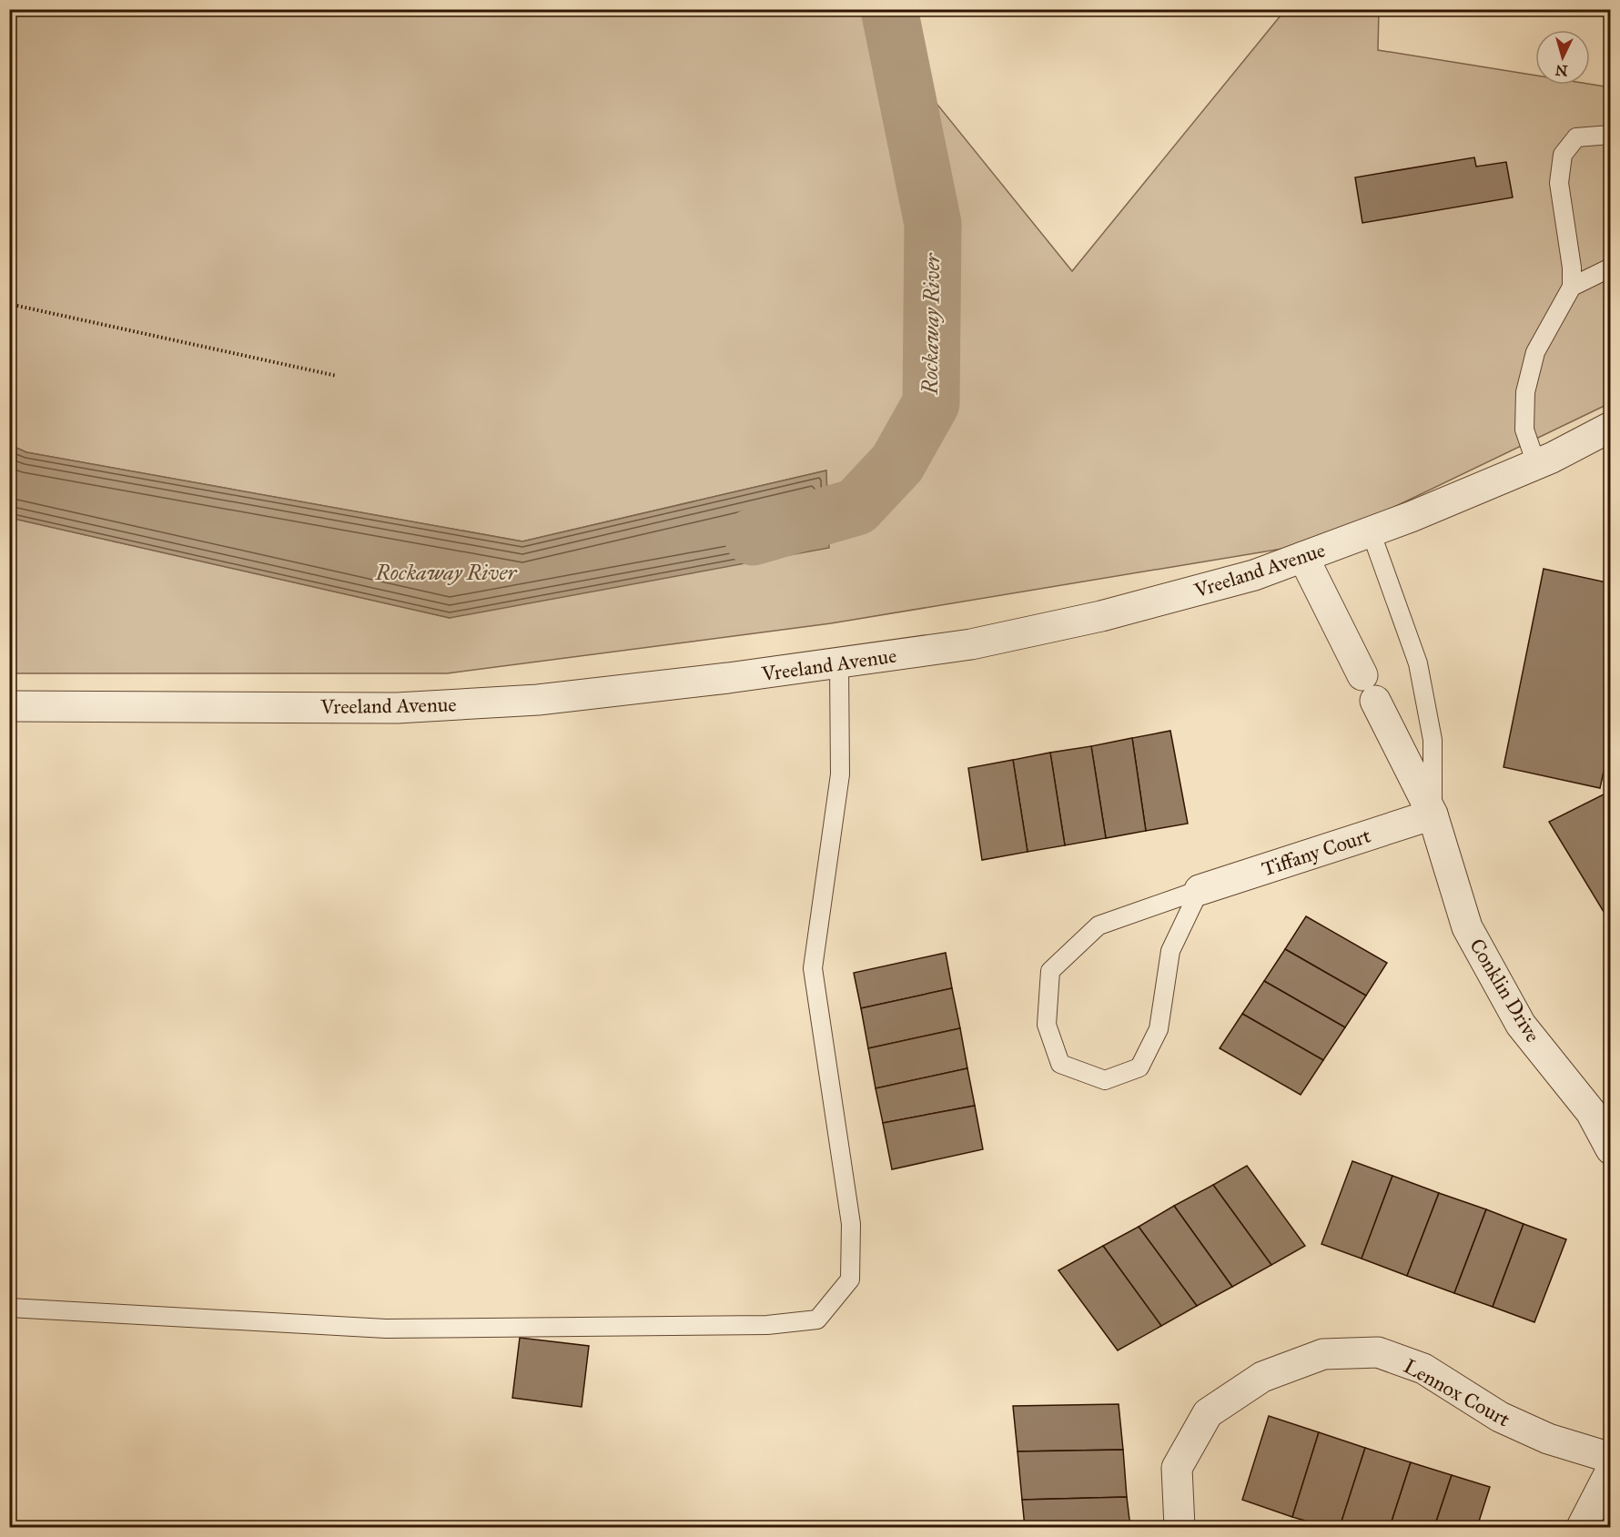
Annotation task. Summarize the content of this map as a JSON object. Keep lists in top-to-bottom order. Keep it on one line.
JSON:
{"streets":{"street":["Vreeland Avenue","Tiffany Court","Conklin Drive","Lennox Court"]},"crossings":[["Vreeland Avenue","Conklin Drive"],["Tiffany Court","Conklin Drive"]],"water":["Rockaway River"],"north":"bottom"}
